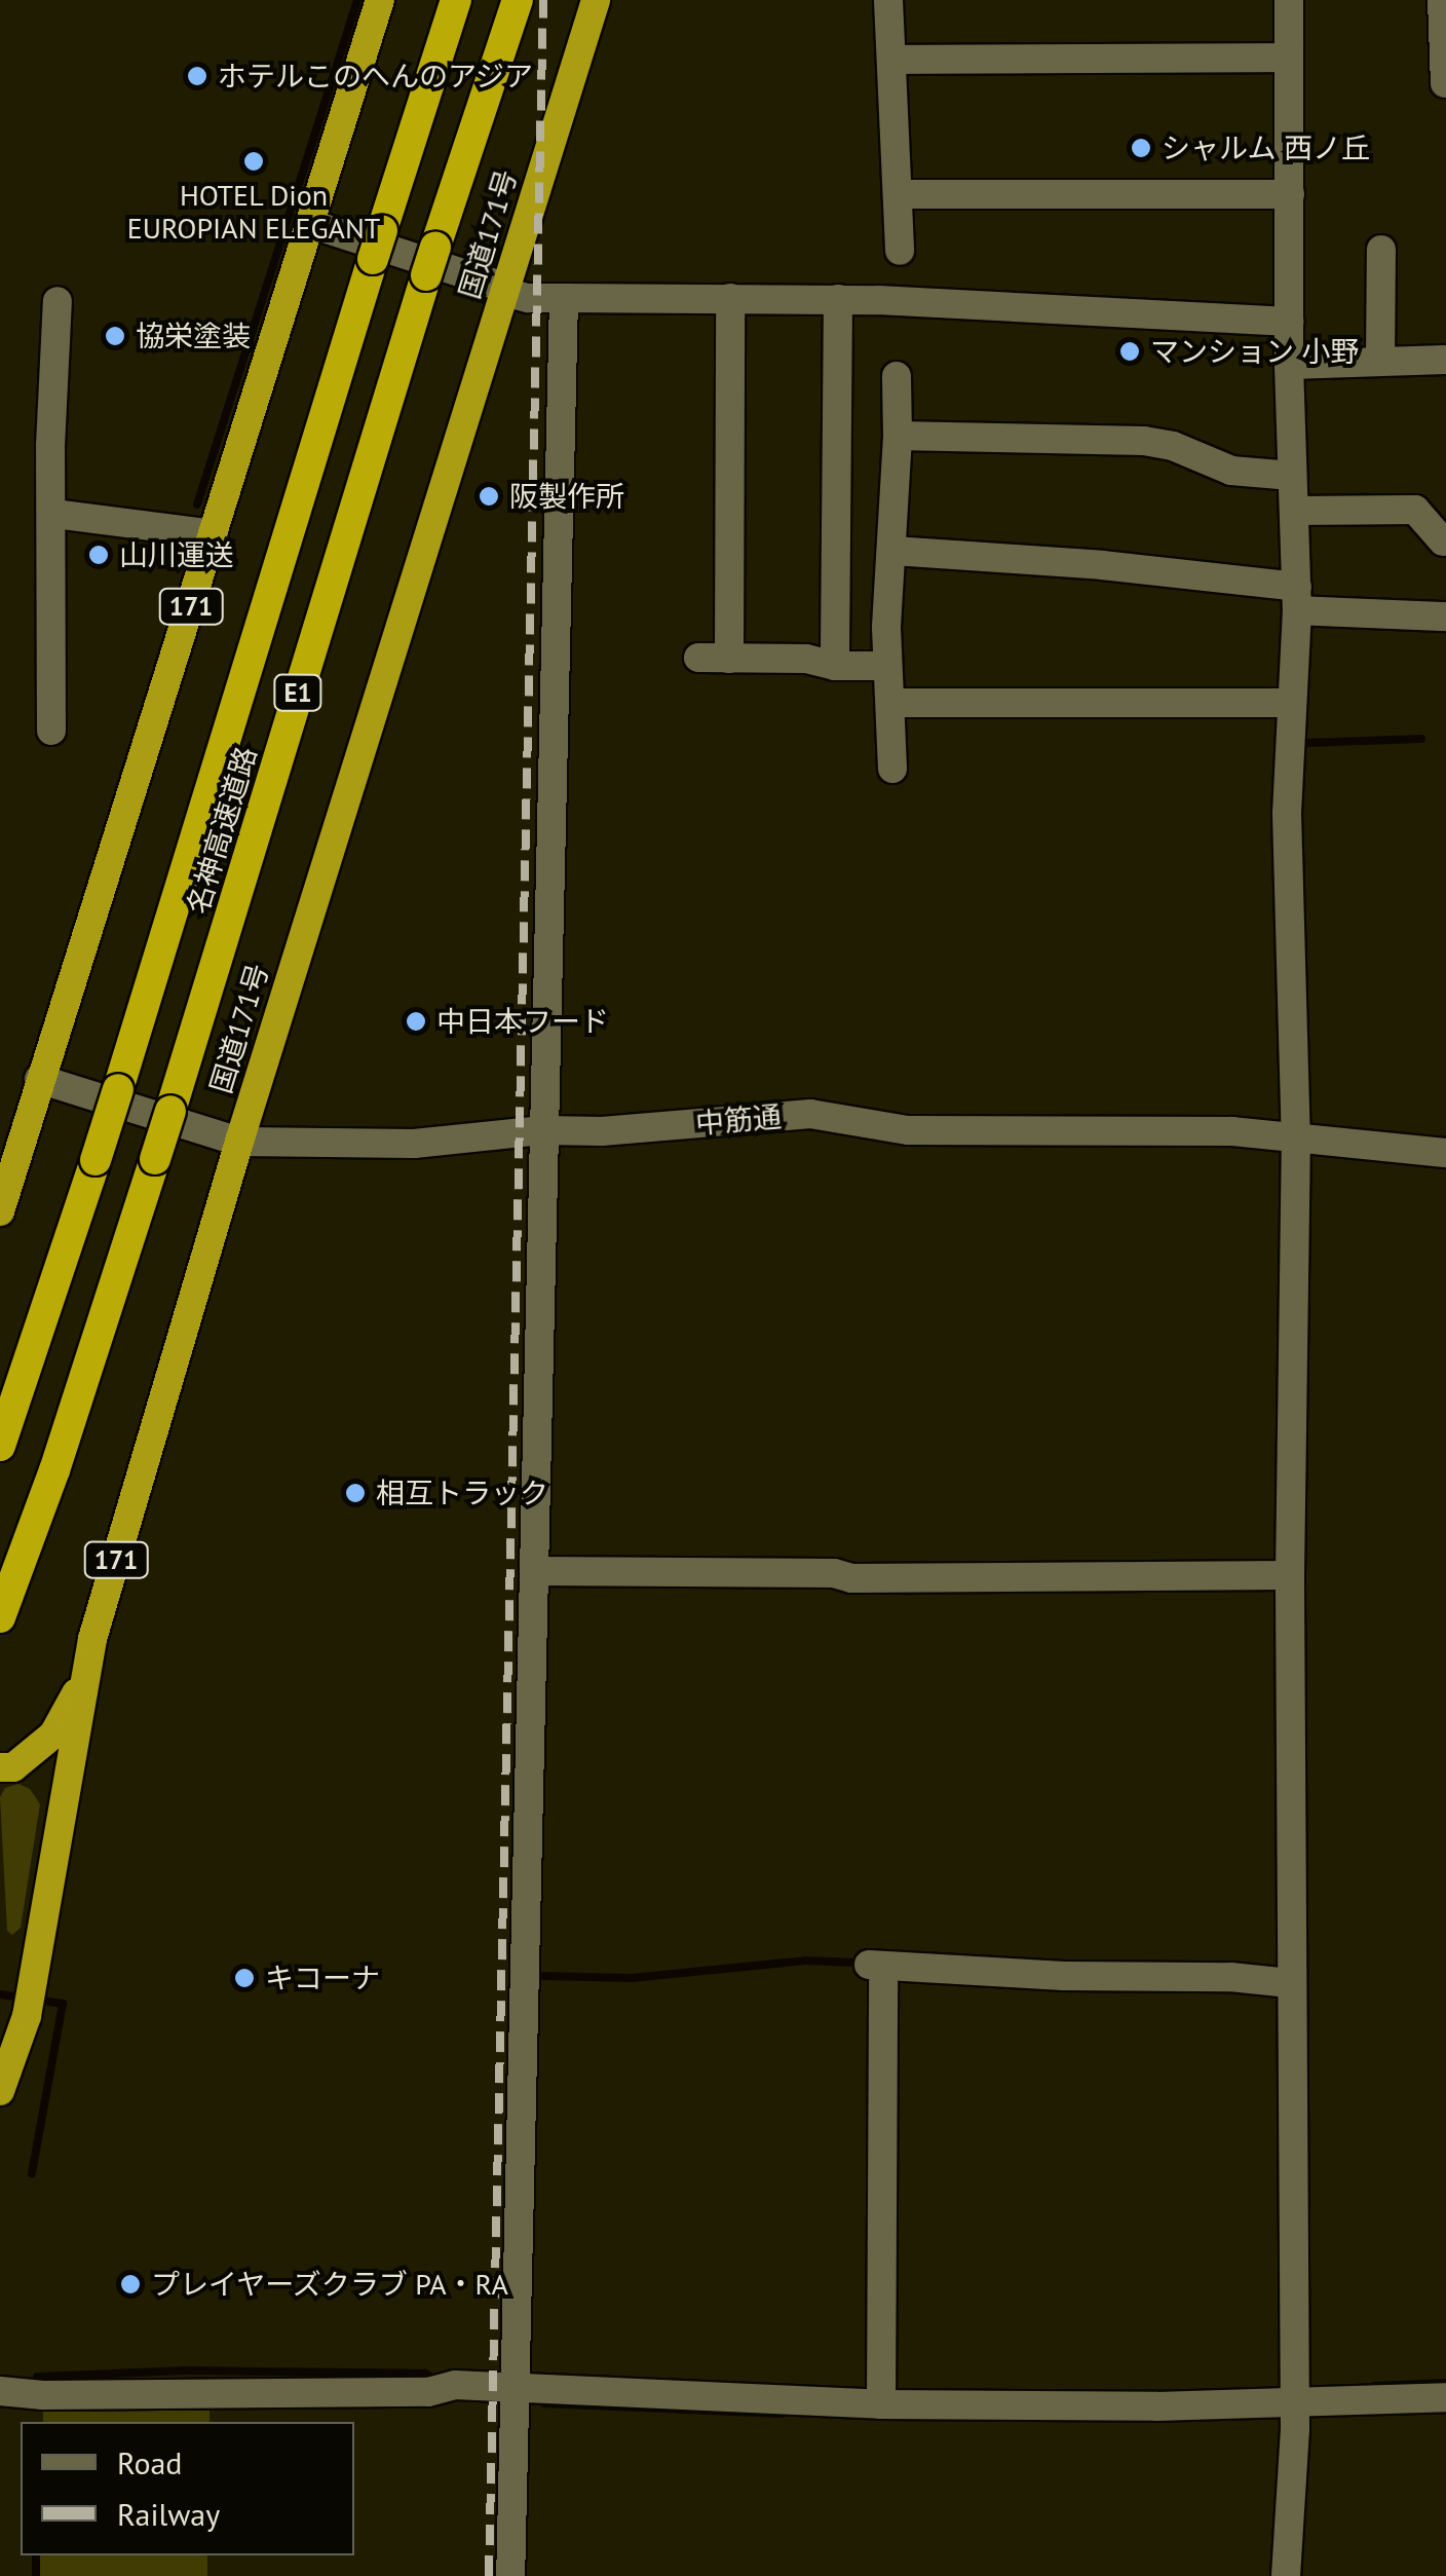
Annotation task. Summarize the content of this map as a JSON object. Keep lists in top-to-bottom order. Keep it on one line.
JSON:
{"streets":{"highway":["国道171号","171","E1","名神高速道路"],"street":["中筋通"]},"crossings":[["国道171号","中筋通"],["171","中筋通"]],"places":["ホテルこのへんのアジア","シャルム 西ノ丘","HOTEL Dion EUROPIAN ELEGANT","協栄塗装","マンション 小野","阪製作所","山川運送","中日本フード","相互トラック","キコーナ","プレイヤーズクラブ PA・RA"],"legend":["Road","Railway"]}
